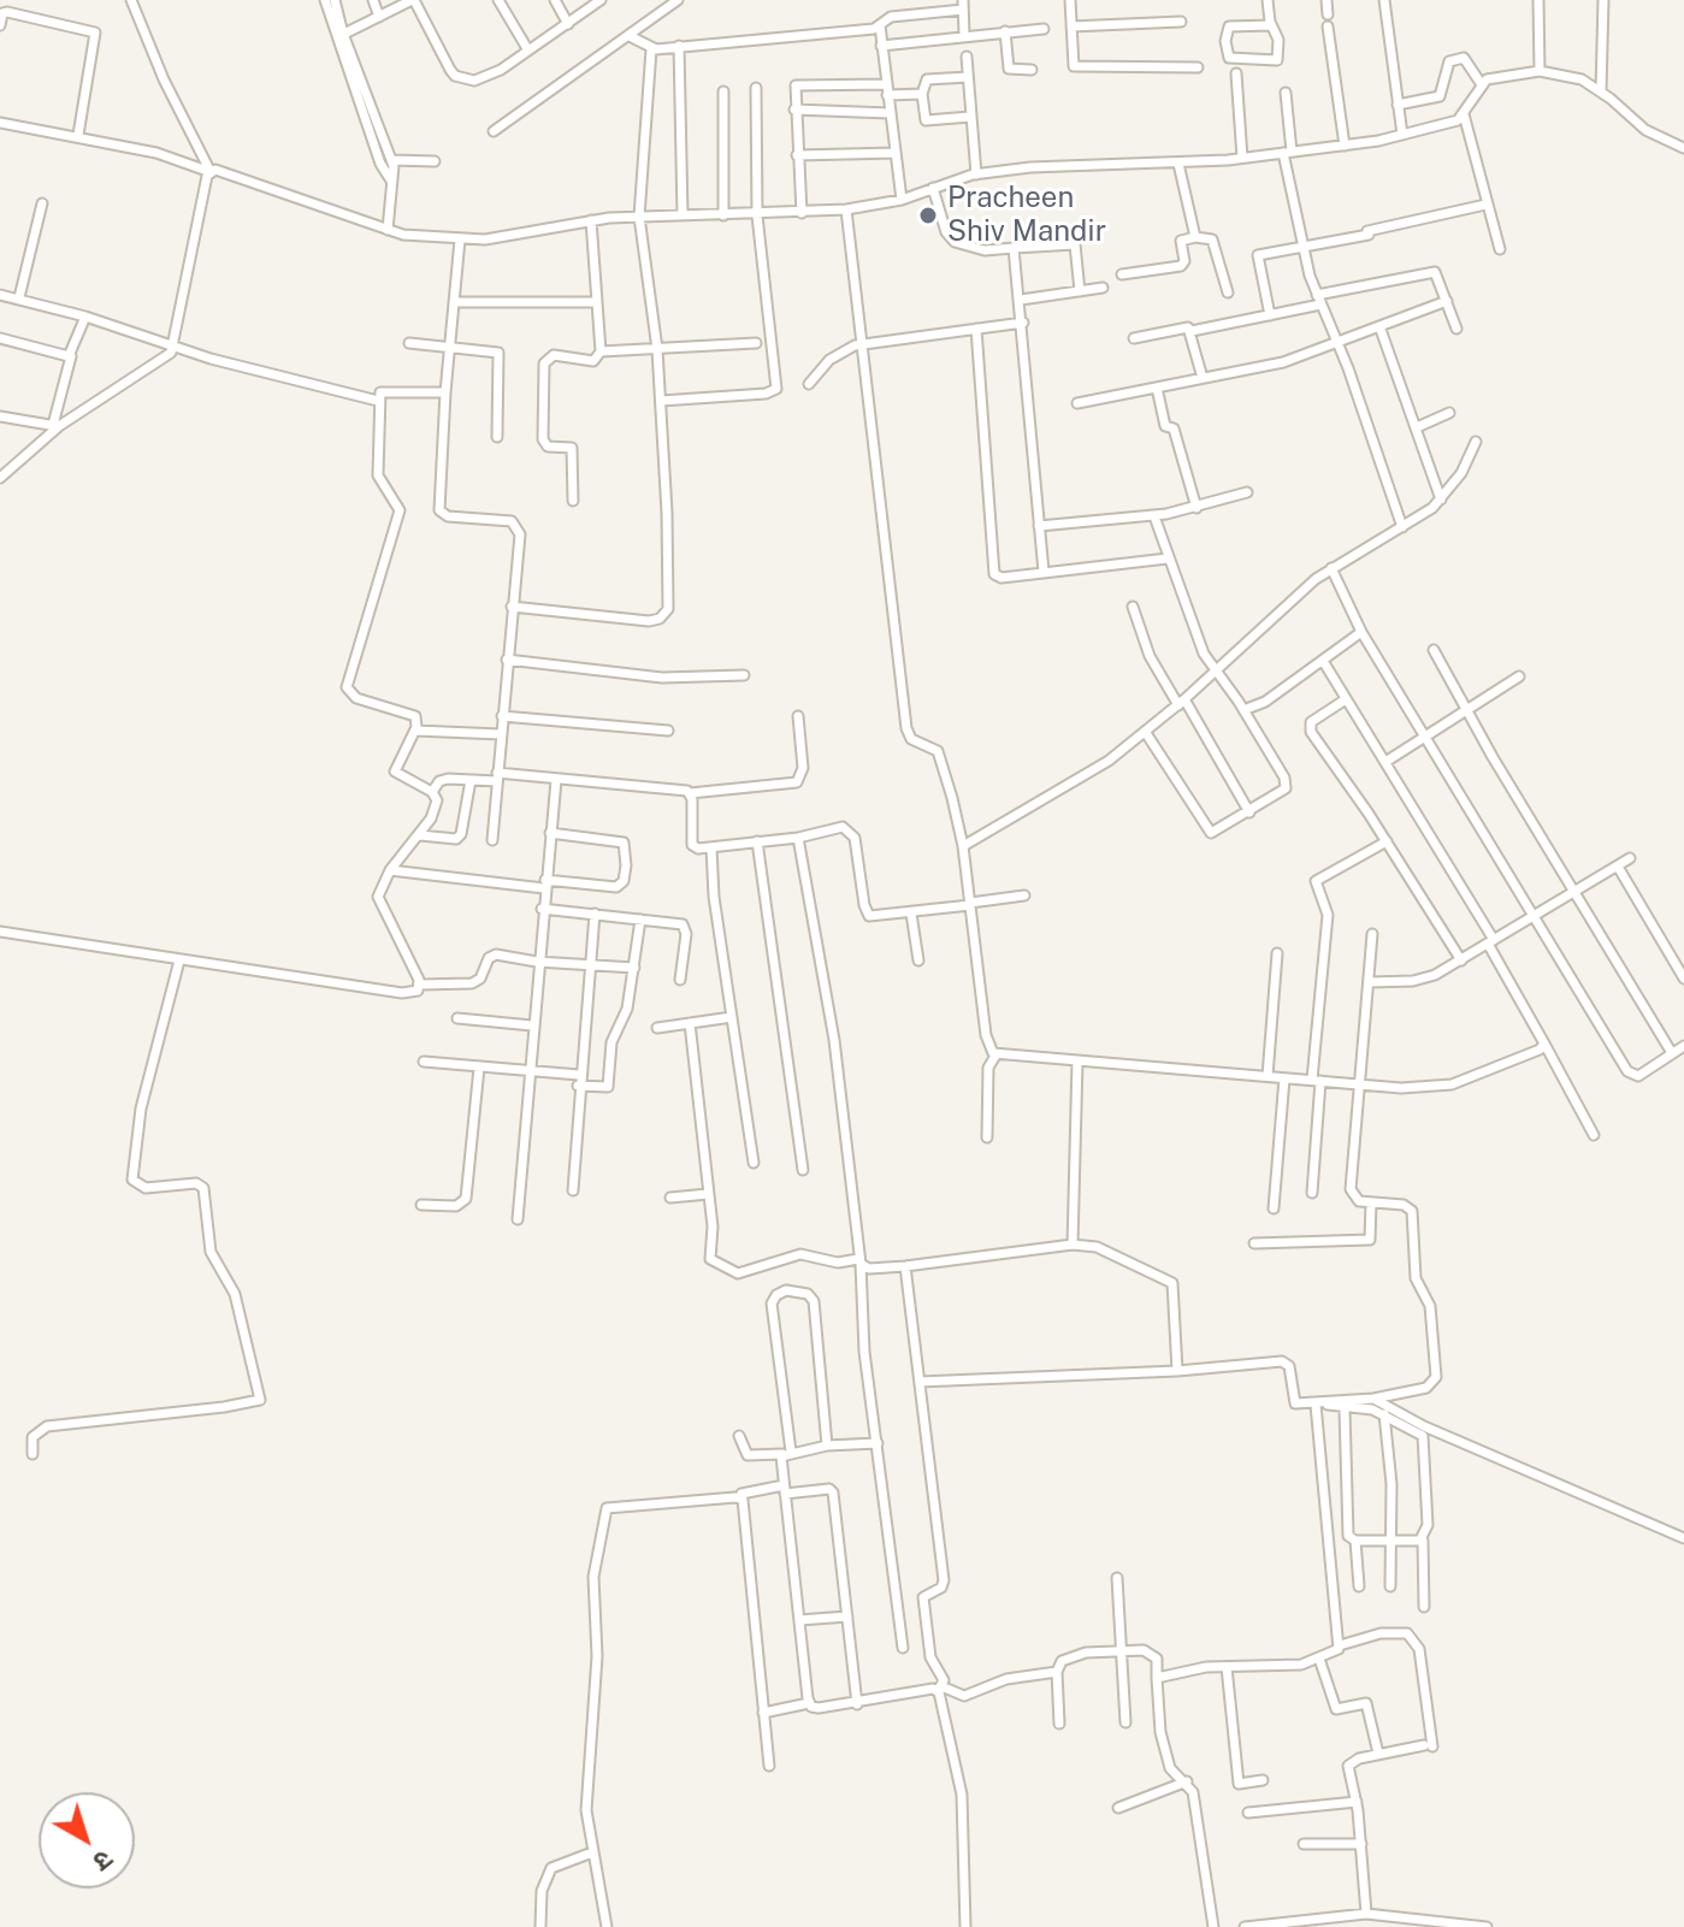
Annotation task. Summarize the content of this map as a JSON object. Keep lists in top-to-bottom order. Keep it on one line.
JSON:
{"places":["Pracheen Shiv Mandir"],"north":"bottom right"}
